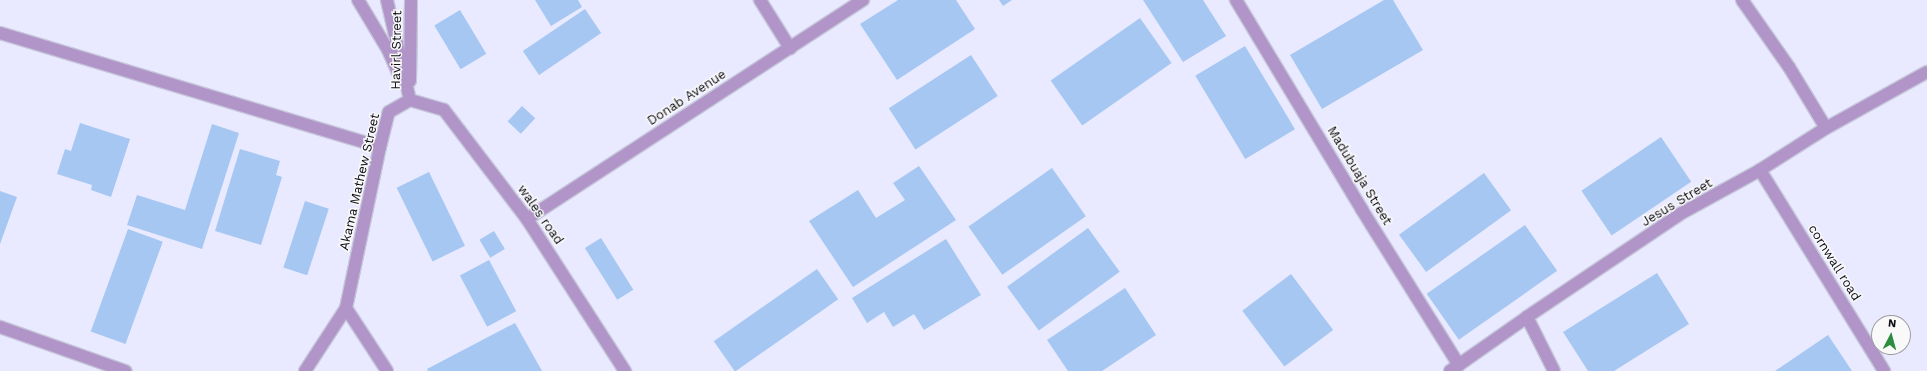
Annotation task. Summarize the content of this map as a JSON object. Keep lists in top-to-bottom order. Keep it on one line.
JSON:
{"streets":{"street":["Havirl Street","Donab Avenue","Madubuaja Street","Akama Mathew Street","Jesus Street","wales road","cornwall road"]},"crossings":[["Havirl Street","Akama Mathew Street"],["Havirl Street","wales road"],["Donab Avenue","wales road"],["Madubuaja Street","Jesus Street"],["Akama Mathew Street","wales road"],["Jesus Street","cornwall road"]],"north":"top"}
